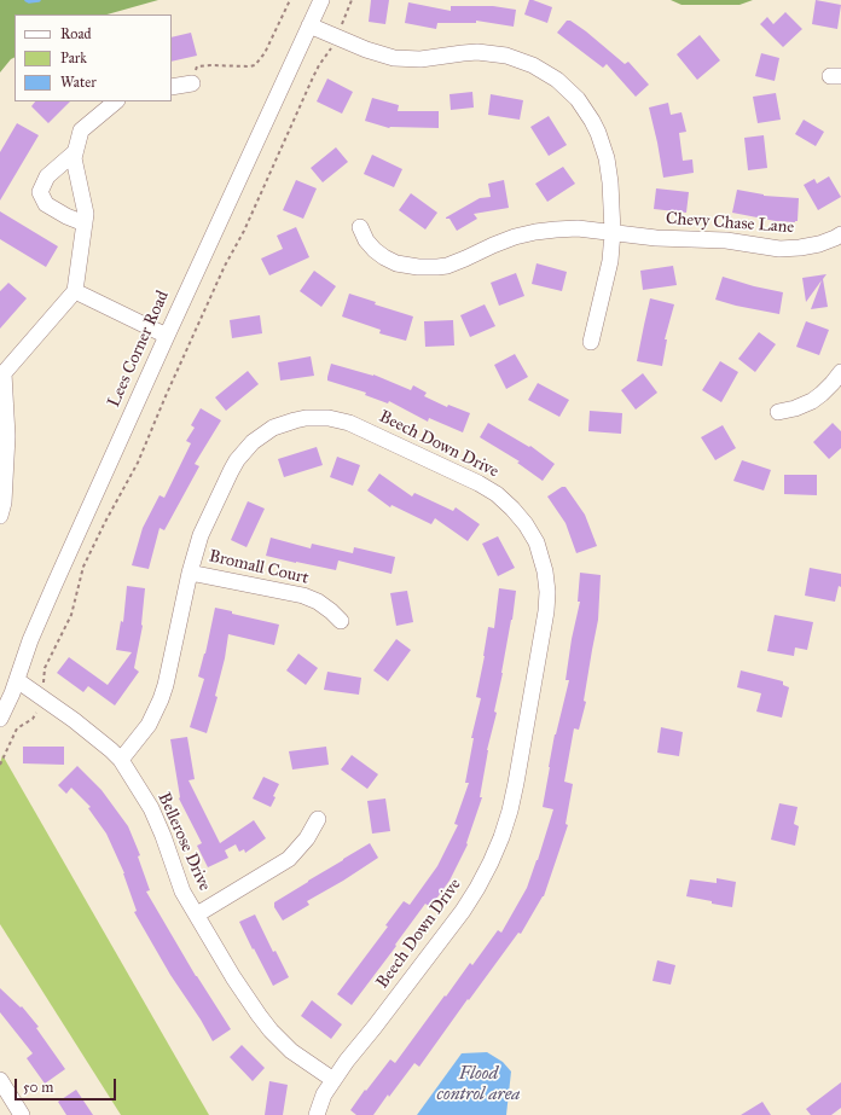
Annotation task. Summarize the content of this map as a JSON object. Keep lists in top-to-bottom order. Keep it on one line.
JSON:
{"streets":{"street":["Chevy Chase Lane","Lees Corner Road","Beech Down Drive","Bromall Court","Bellerose Drive"]},"crossings":[["Lees Corner Road","Bellerose Drive"],["Beech Down Drive","Bromall Court"],["Beech Down Drive","Bellerose Drive"]],"water":["Flood control area"],"legend":["Road","Park","Water"],"scale_bar":"50 m"}
